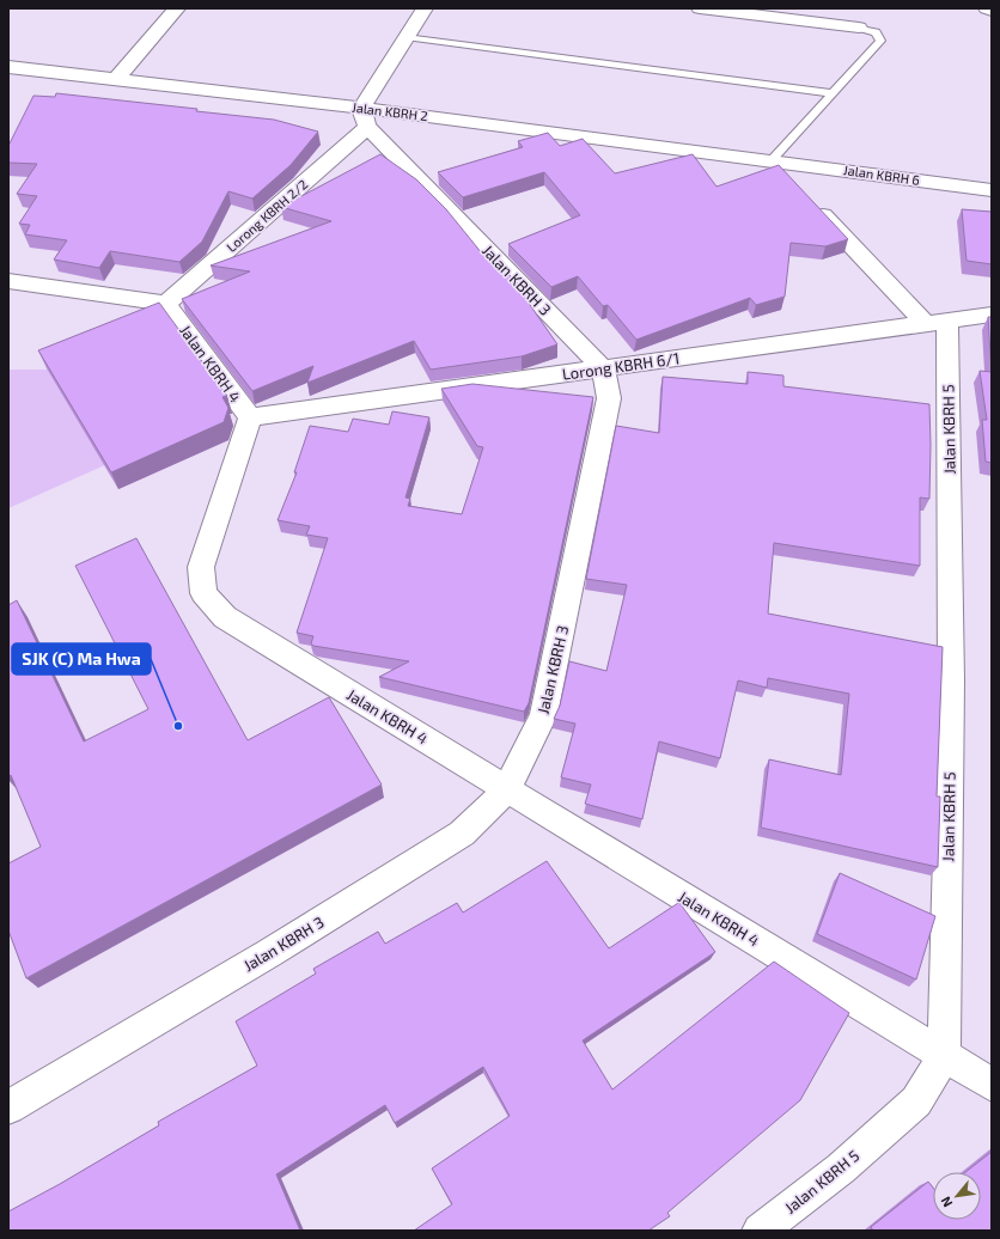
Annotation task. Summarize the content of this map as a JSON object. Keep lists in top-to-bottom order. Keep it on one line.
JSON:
{"streets":{"main road":["Jalan KBRH 2","Jalan KBRH 6","Lorong KBRH 2/2","Jalan KBRH 3","Jalan KBRH 4","Lorong KBRH 6/1","Jalan KBRH 5"]},"crossings":[["Jalan KBRH 2","Jalan KBRH 6"],["Jalan KBRH 2","Lorong KBRH 2/2"],["Jalan KBRH 2","Jalan KBRH 3"],["Lorong KBRH 2/2","Jalan KBRH 3"],["Lorong KBRH 2/2","Jalan KBRH 4"],["Jalan KBRH 3","Jalan KBRH 4"],["Jalan KBRH 3","Lorong KBRH 6/1"],["Jalan KBRH 4","Lorong KBRH 6/1"],["Jalan KBRH 4","Jalan KBRH 5"],["Lorong KBRH 6/1","Jalan KBRH 5"]],"places":["SJK (C) Ma Hwa"],"north":"bottom left"}
